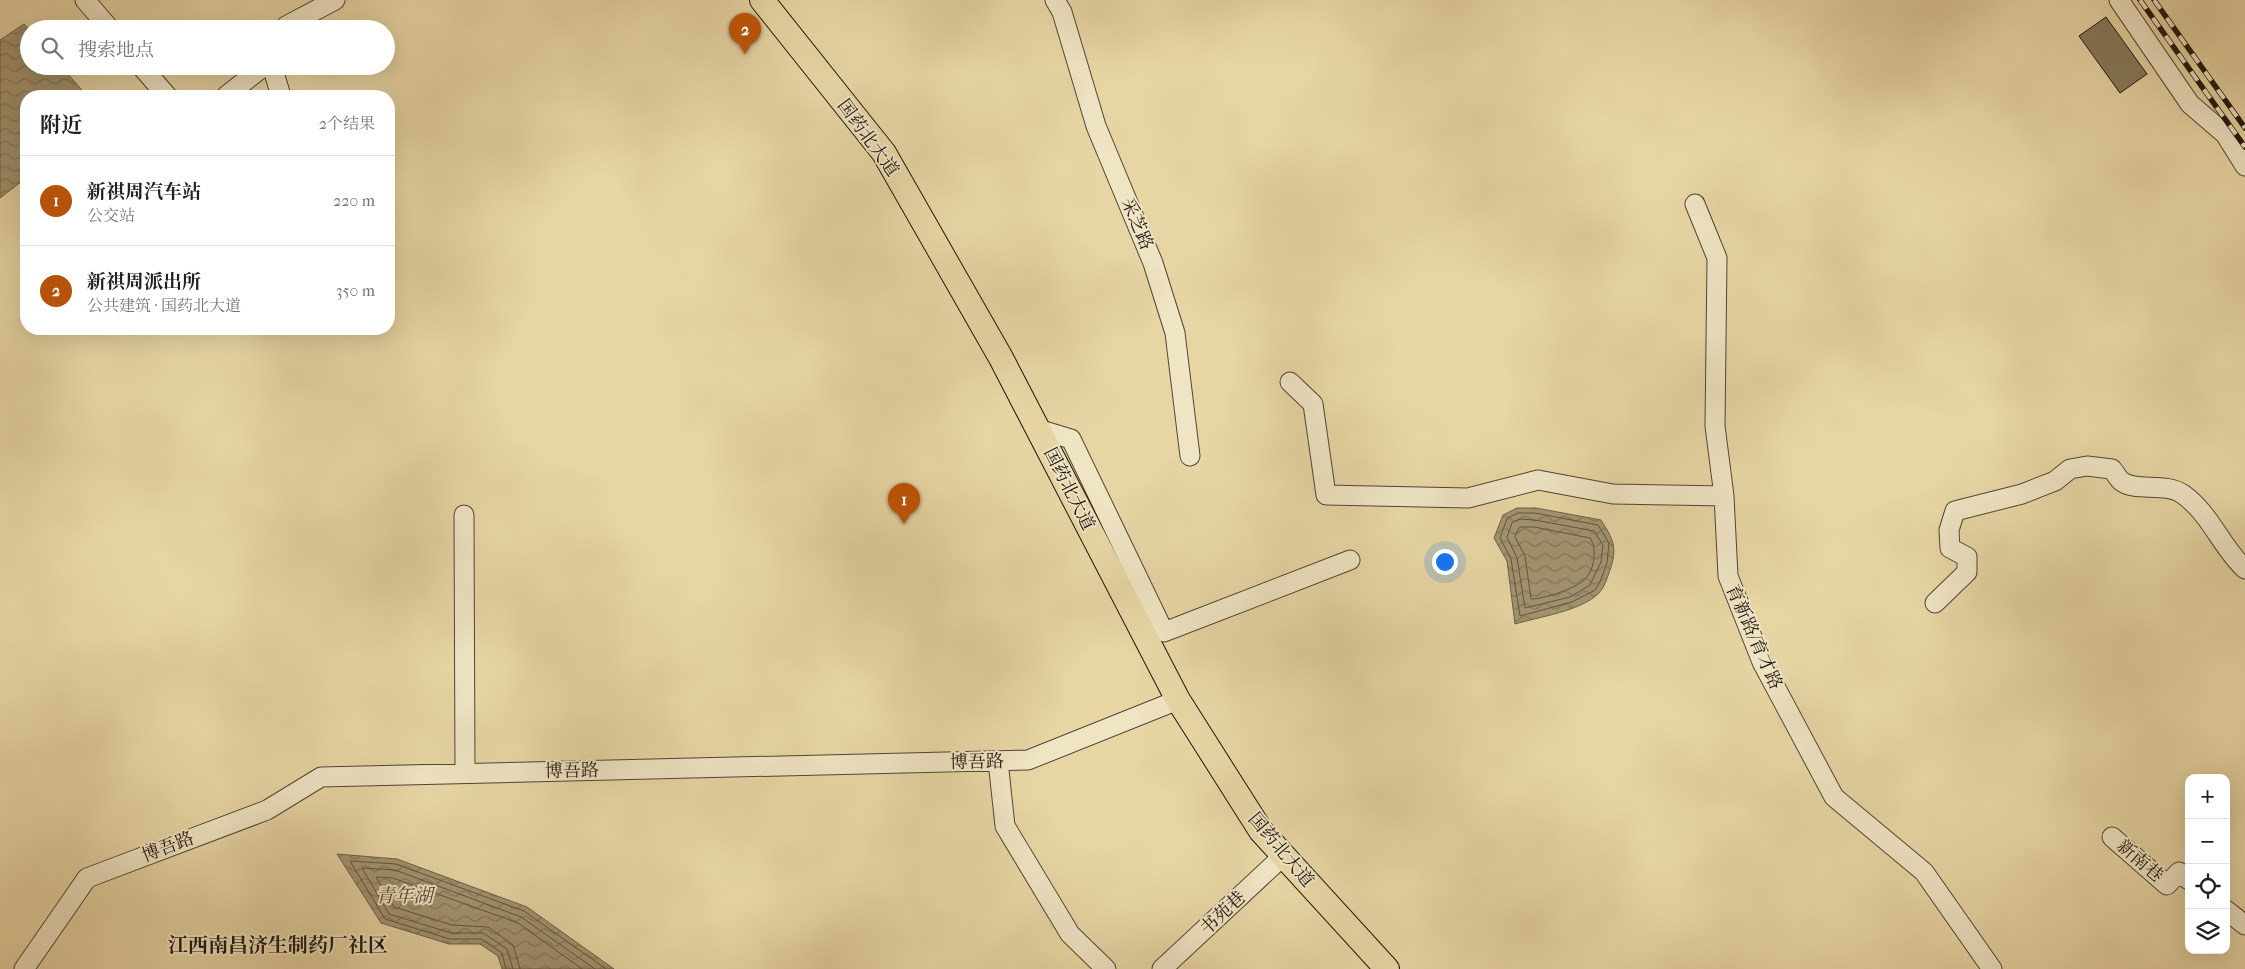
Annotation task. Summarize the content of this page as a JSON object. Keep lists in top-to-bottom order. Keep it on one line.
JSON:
{"streets":{"main road":["国药北大道"],"street":["采芝路","育新路/育才路","博吾路","新南巷","书苑巷"]},"crossings":[["国药北大道","博吾路"],["国药北大道","书苑巷"]],"districts":["江西南昌济生制药厂社区"],"water":["青年湖"],"page":{"pins":["2","1"],"search":"搜索地点","heading":["附近","2个结果"],"list":[{"mark":"1","name":"新祺周汽车站","note":"公交站","value":"220 m"},{"mark":"2","name":"新祺周派出所","note":"公共建筑 · 国药北大道","value":"350 m"}],"map_buttons":["+","−"]}}
